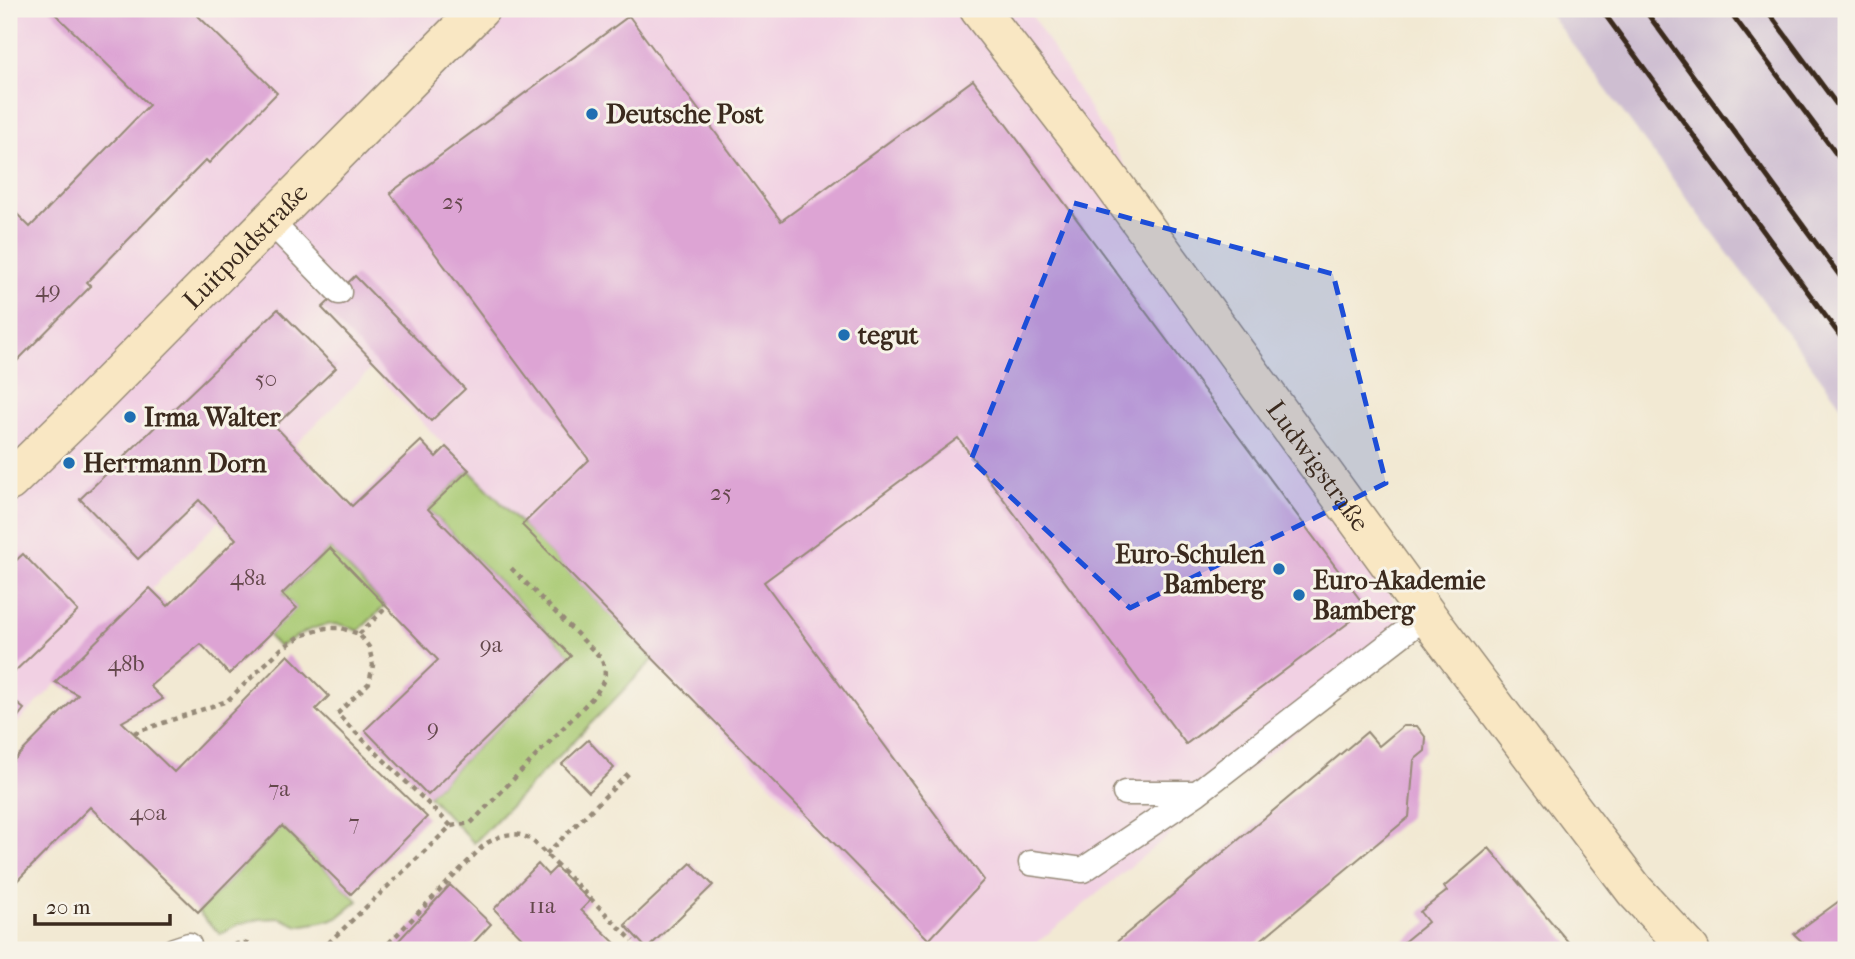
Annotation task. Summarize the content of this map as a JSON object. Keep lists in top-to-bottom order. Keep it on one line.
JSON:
{"streets":{"street":["Luitpoldstraße","Ludwigstraße"]},"places":["Deutsche Post","tegut","Irma Walter","Herrmann Dorn","Euro-Schulen Bamberg","Euro-Akademie Bamberg"],"house_numbers":["25","49","50","25","48a","9a","48b","9","7a","40a","7","11a"],"scale_bar":"20 m"}
